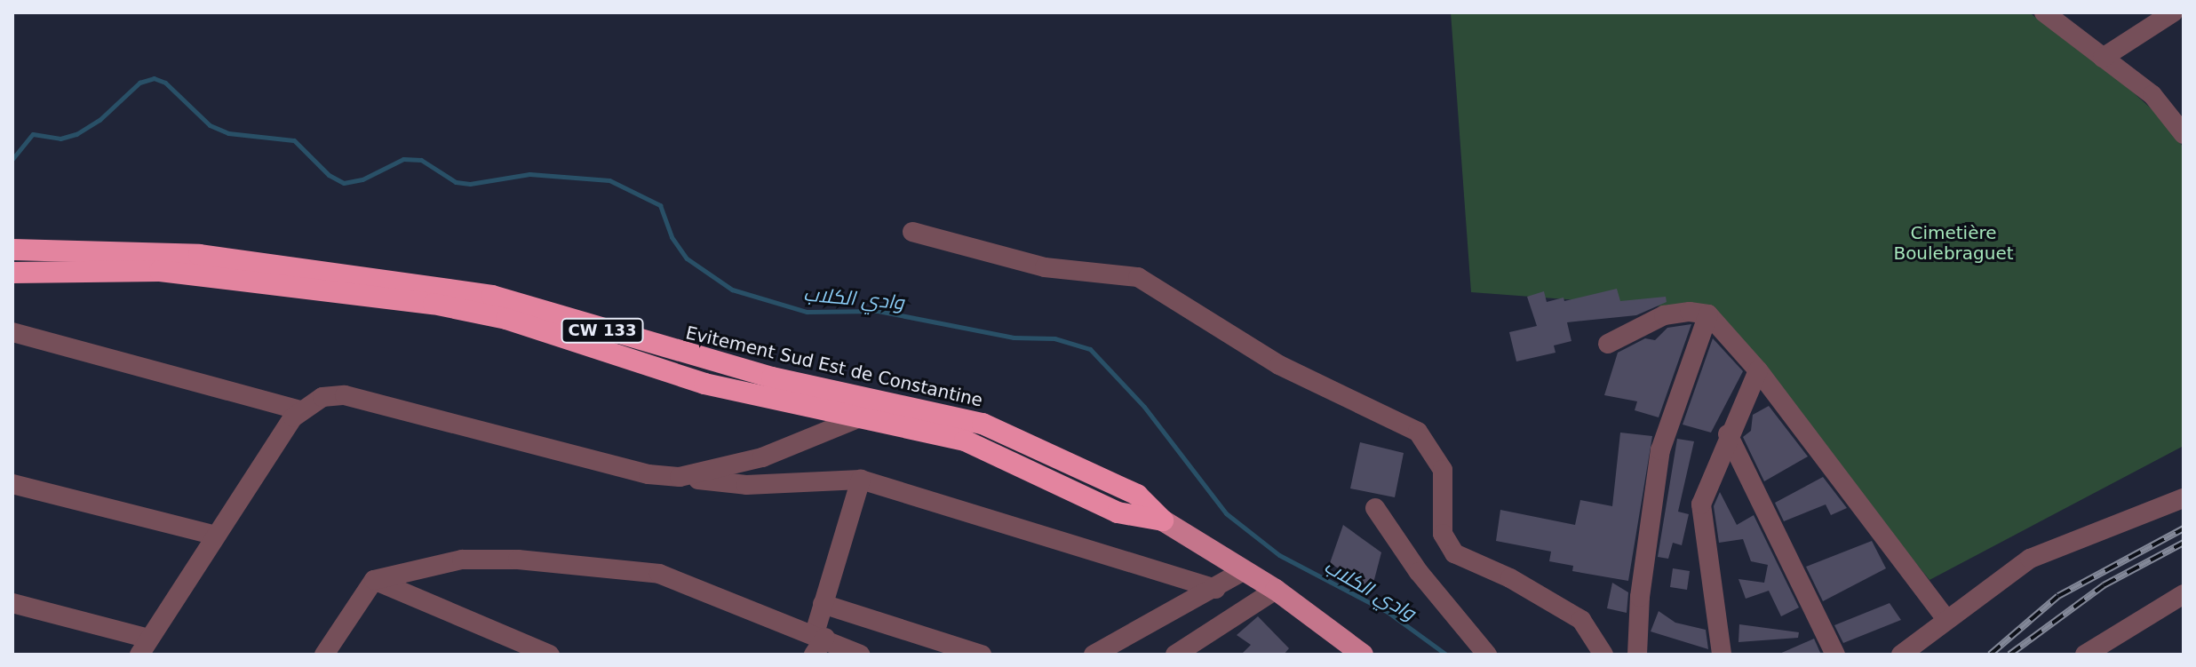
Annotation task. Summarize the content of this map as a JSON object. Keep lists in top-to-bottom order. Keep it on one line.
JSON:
{"streets":{"highway":["CW 133","Evitement Sud Est de Constantine"]},"water":["وادي الكلاب"],"parks":["Cimetière Boulebraguet"]}
